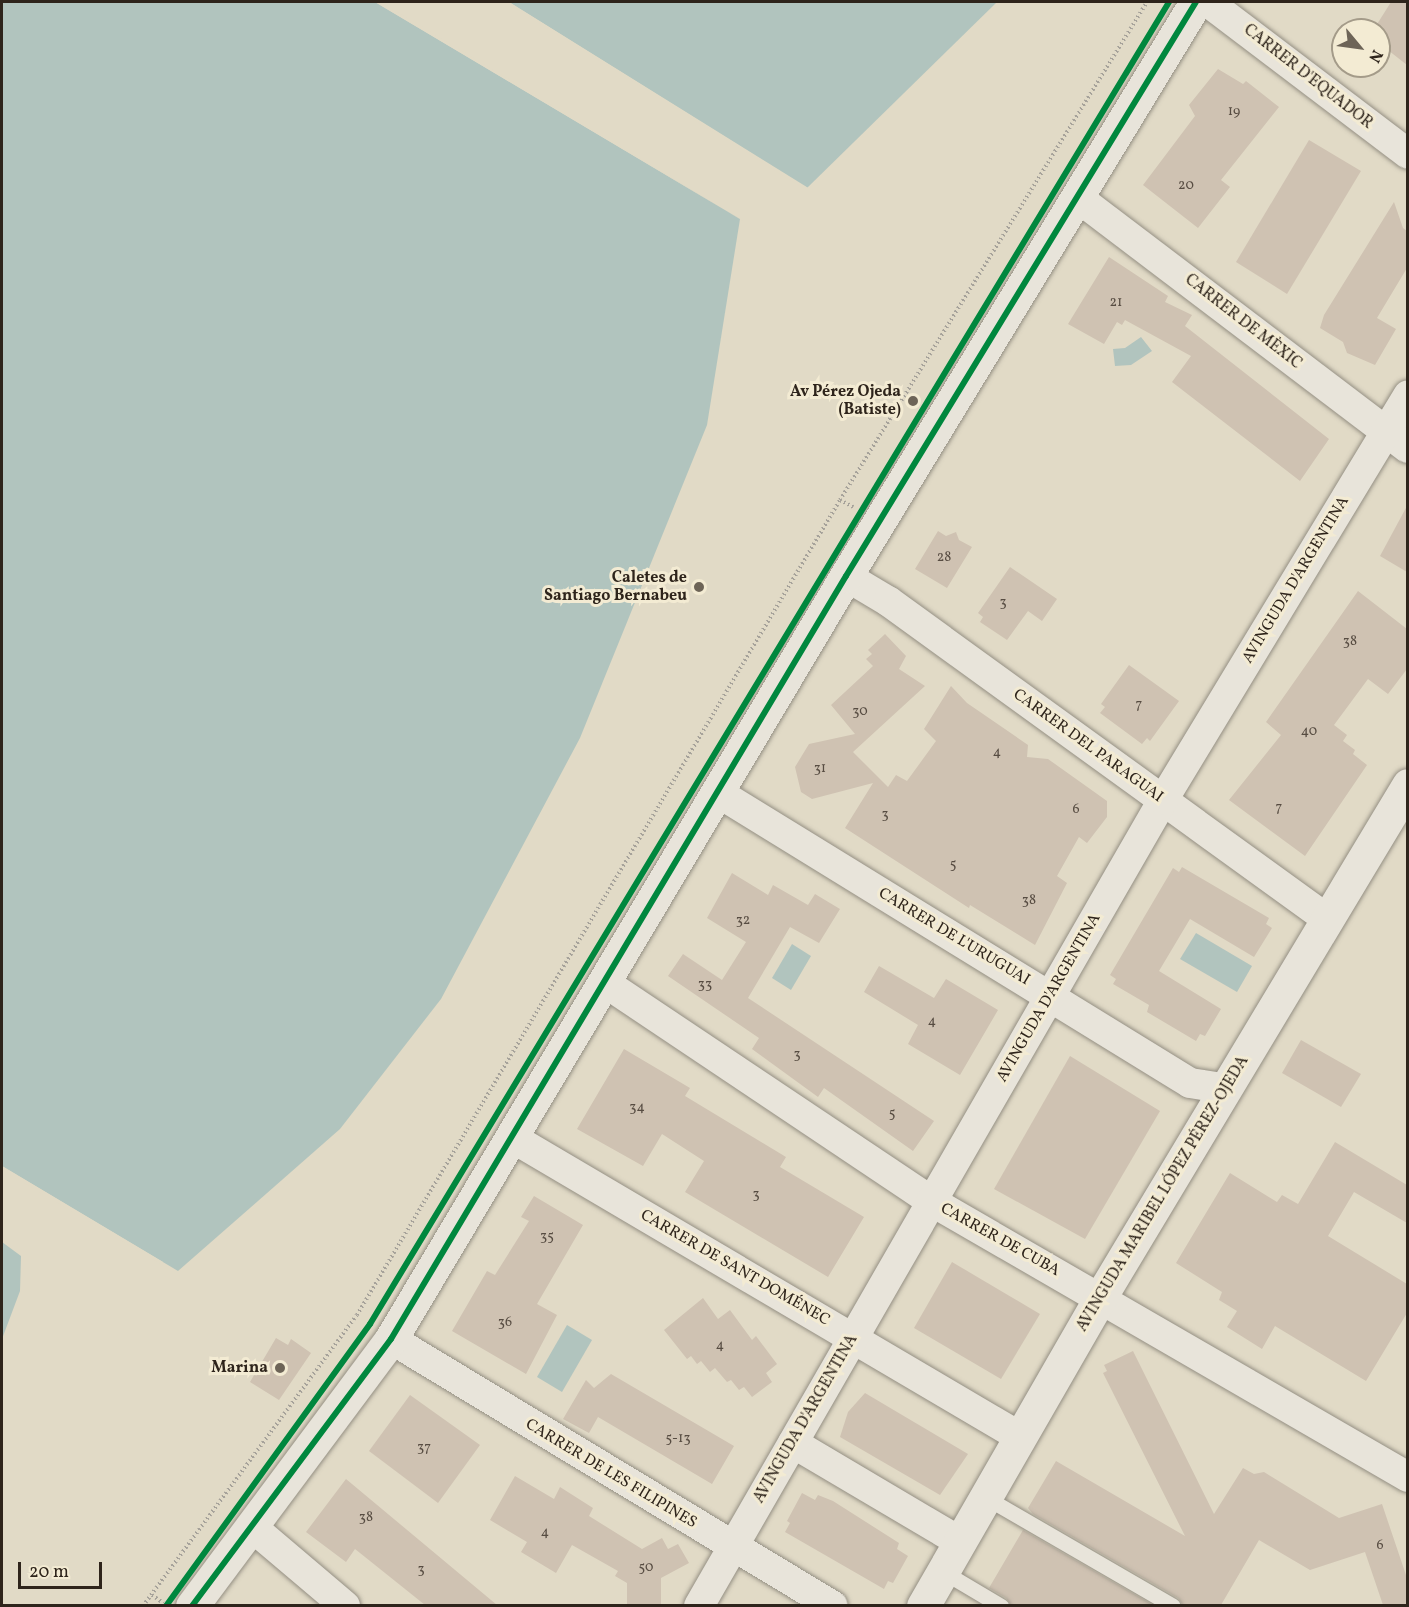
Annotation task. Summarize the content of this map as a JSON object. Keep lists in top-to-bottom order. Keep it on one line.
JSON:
{"streets":{"street":["CARRER D'EQUADOR","CARRER DE MÈXIC","AVINGUDA D'ARGENTINA","CARRER DEL PARAGUAI","CARRER DE L'URUGUAI","AVINGUDA MARIBEL LÓPEZ PÉREZ-OJEDA","CARRER DE CUBA","CARRER DE SANT DOMÉNEC","CARRER DE LES FILIPINES"]},"crossings":[["CARRER DE MÈXIC","AVINGUDA D'ARGENTINA"],["AVINGUDA D'ARGENTINA","CARRER DEL PARAGUAI"],["AVINGUDA D'ARGENTINA","CARRER DE L'URUGUAI"],["AVINGUDA D'ARGENTINA","CARRER DE CUBA"],["AVINGUDA D'ARGENTINA","CARRER DE SANT DOMÉNEC"],["AVINGUDA D'ARGENTINA","CARRER DE LES FILIPINES"],["CARRER DEL PARAGUAI","AVINGUDA MARIBEL LÓPEZ PÉREZ-OJEDA"],["CARRER DE L'URUGUAI","AVINGUDA MARIBEL LÓPEZ PÉREZ-OJEDA"],["AVINGUDA MARIBEL LÓPEZ PÉREZ-OJEDA","CARRER DE CUBA"],["AVINGUDA MARIBEL LÓPEZ PÉREZ-OJEDA","CARRER DE SANT DOMÉNEC"]],"places":["Av Pérez Ojeda (Batiste)","Caletes de Santiago Bernabeu","Marina"],"house_numbers":["19","20","21","28","3","38","7","30","40","4","31","7","6","3","5","38","32","33","4","3","34","5","3","35","36","4","5-13","37","38","4","6","50","3"],"scale_bar":"20 m","north":"bottom right"}
